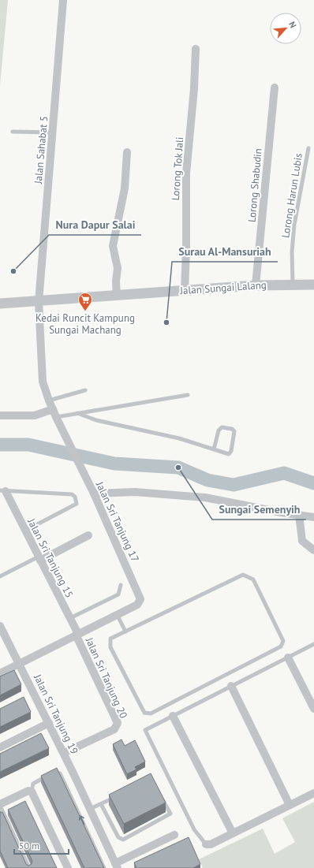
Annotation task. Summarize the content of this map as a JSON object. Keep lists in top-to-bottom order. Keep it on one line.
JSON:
{"streets":{"street":["Jalan Sahabat 5","Lorong Tok Jali","Lorong Shabudin","Jalan Sungai Lalang","Jalan Sri Tanjung 17","Jalan Sri Tanjung 15","Jalan Sri Tanjung 20","Jalan Sri Tanjung 19"],"lane":["Lorong Harun Lubis"]},"crossings":[["Jalan Sahabat 5","Jalan Sungai Lalang"],["Jalan Sahabat 5","Jalan Sri Tanjung 17"],["Lorong Tok Jali","Jalan Sungai Lalang"],["Lorong Shabudin","Jalan Sungai Lalang"],["Lorong Harun Lubis","Jalan Sungai Lalang"],["Jalan Sungai Lalang","Jalan Sri Tanjung 17"],["Jalan Sri Tanjung 17","Jalan Sri Tanjung 15"],["Jalan Sri Tanjung 17","Jalan Sri Tanjung 20"],["Jalan Sri Tanjung 17","Jalan Sri Tanjung 19"],["Jalan Sri Tanjung 15","Jalan Sri Tanjung 20"],["Jalan Sri Tanjung 20","Jalan Sri Tanjung 19"]],"places":{"other":["Nura Dapur Salai","Surau Al-Mansuriah","Sungai Semenyih"],"supermarket":["Kedai Runcit Kampung Sungai Machang"]},"scale_bar":"50 m","north":"top right"}
